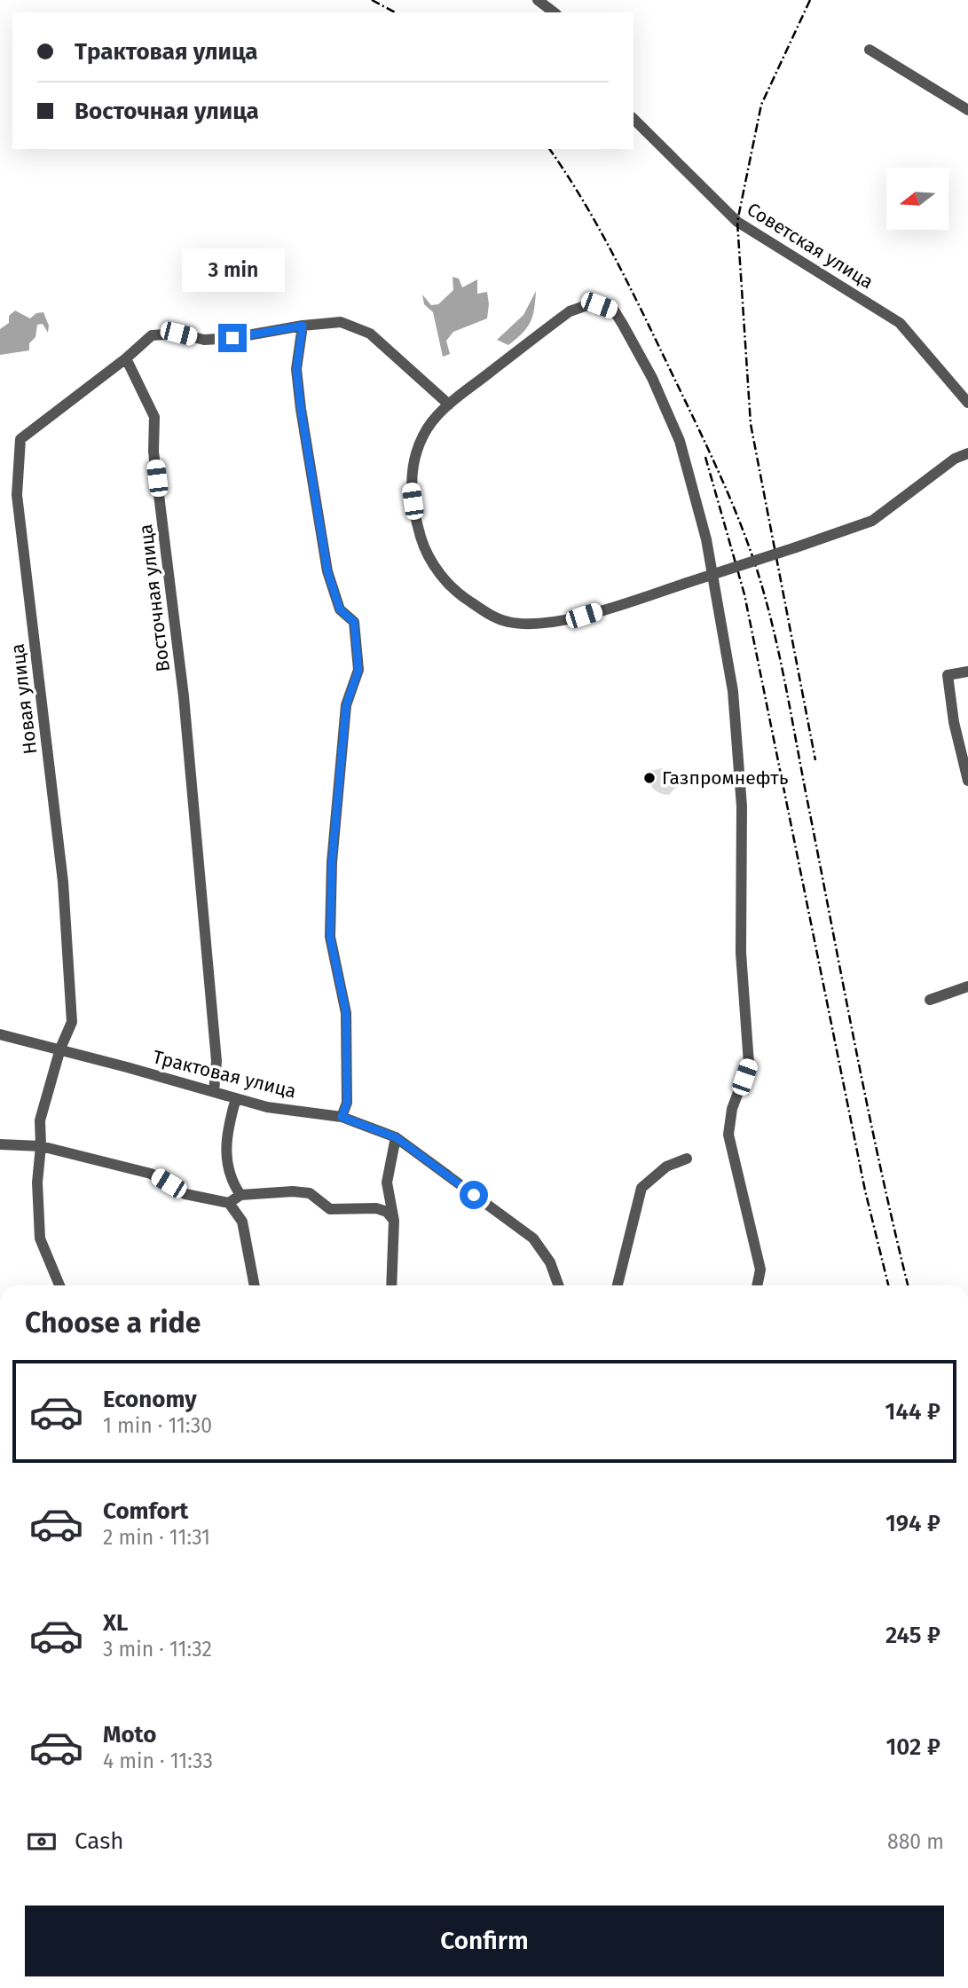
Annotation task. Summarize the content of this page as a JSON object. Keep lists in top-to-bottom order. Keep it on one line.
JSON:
{"streets":{"street":["Советская улица","Восточная улица","Новая улица","Трактовая улица"]},"crossings":[["Восточная улица","Новая улица"],["Восточная улица","Трактовая улица"],["Новая улица","Трактовая улица"]],"places":["Газпромнефть"],"north":"left","page":{"banner":["Трактовая улица","Восточная улица"],"bubble":"3 min","heading":"Choose a ride","list":[{"name":"Economy","note":"1 min · 11:30","value":"144 ₽"},{"name":"Comfort","note":"2 min · 11:31","value":"194 ₽"},{"name":"XL","note":"3 min · 11:32","value":"245 ₽"},{"name":"Moto","note":"4 min · 11:33","value":"102 ₽"}],"pay":["Cash","880 m"],"buttons":"Confirm"}}
